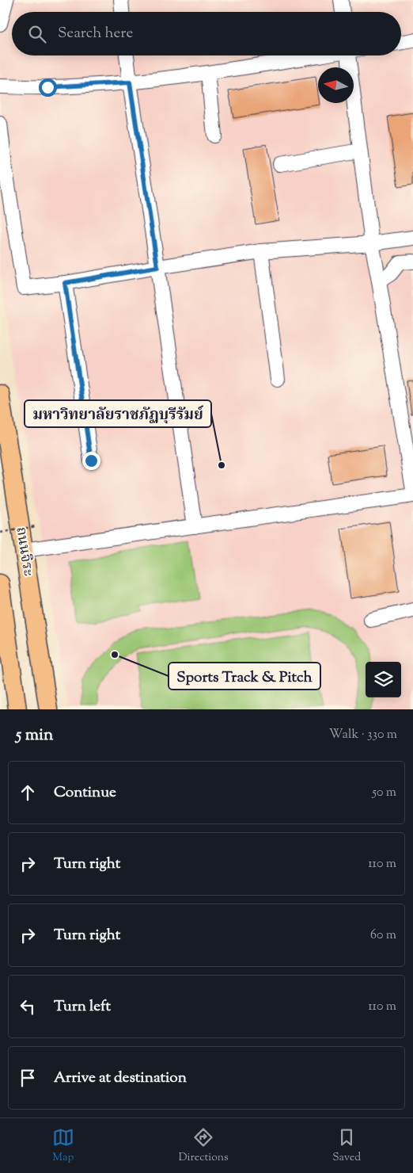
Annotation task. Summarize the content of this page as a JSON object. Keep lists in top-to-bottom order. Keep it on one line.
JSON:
{"streets":{"main road":["ถนนจิระ"]},"places":["มหาวิทยาลัยราชภัฏบุรีรัมย์","Sports Track & Pitch"],"north":"left","page":{"search":"Search here","heading":["5 min","Walk · 330 m"],"list":[["Continue","50 m"],["Turn right","110 m"],["Turn right","60 m"],["Turn left","110 m"],"Arrive at destination"],"nav":["Map","Directions","Saved"]}}
